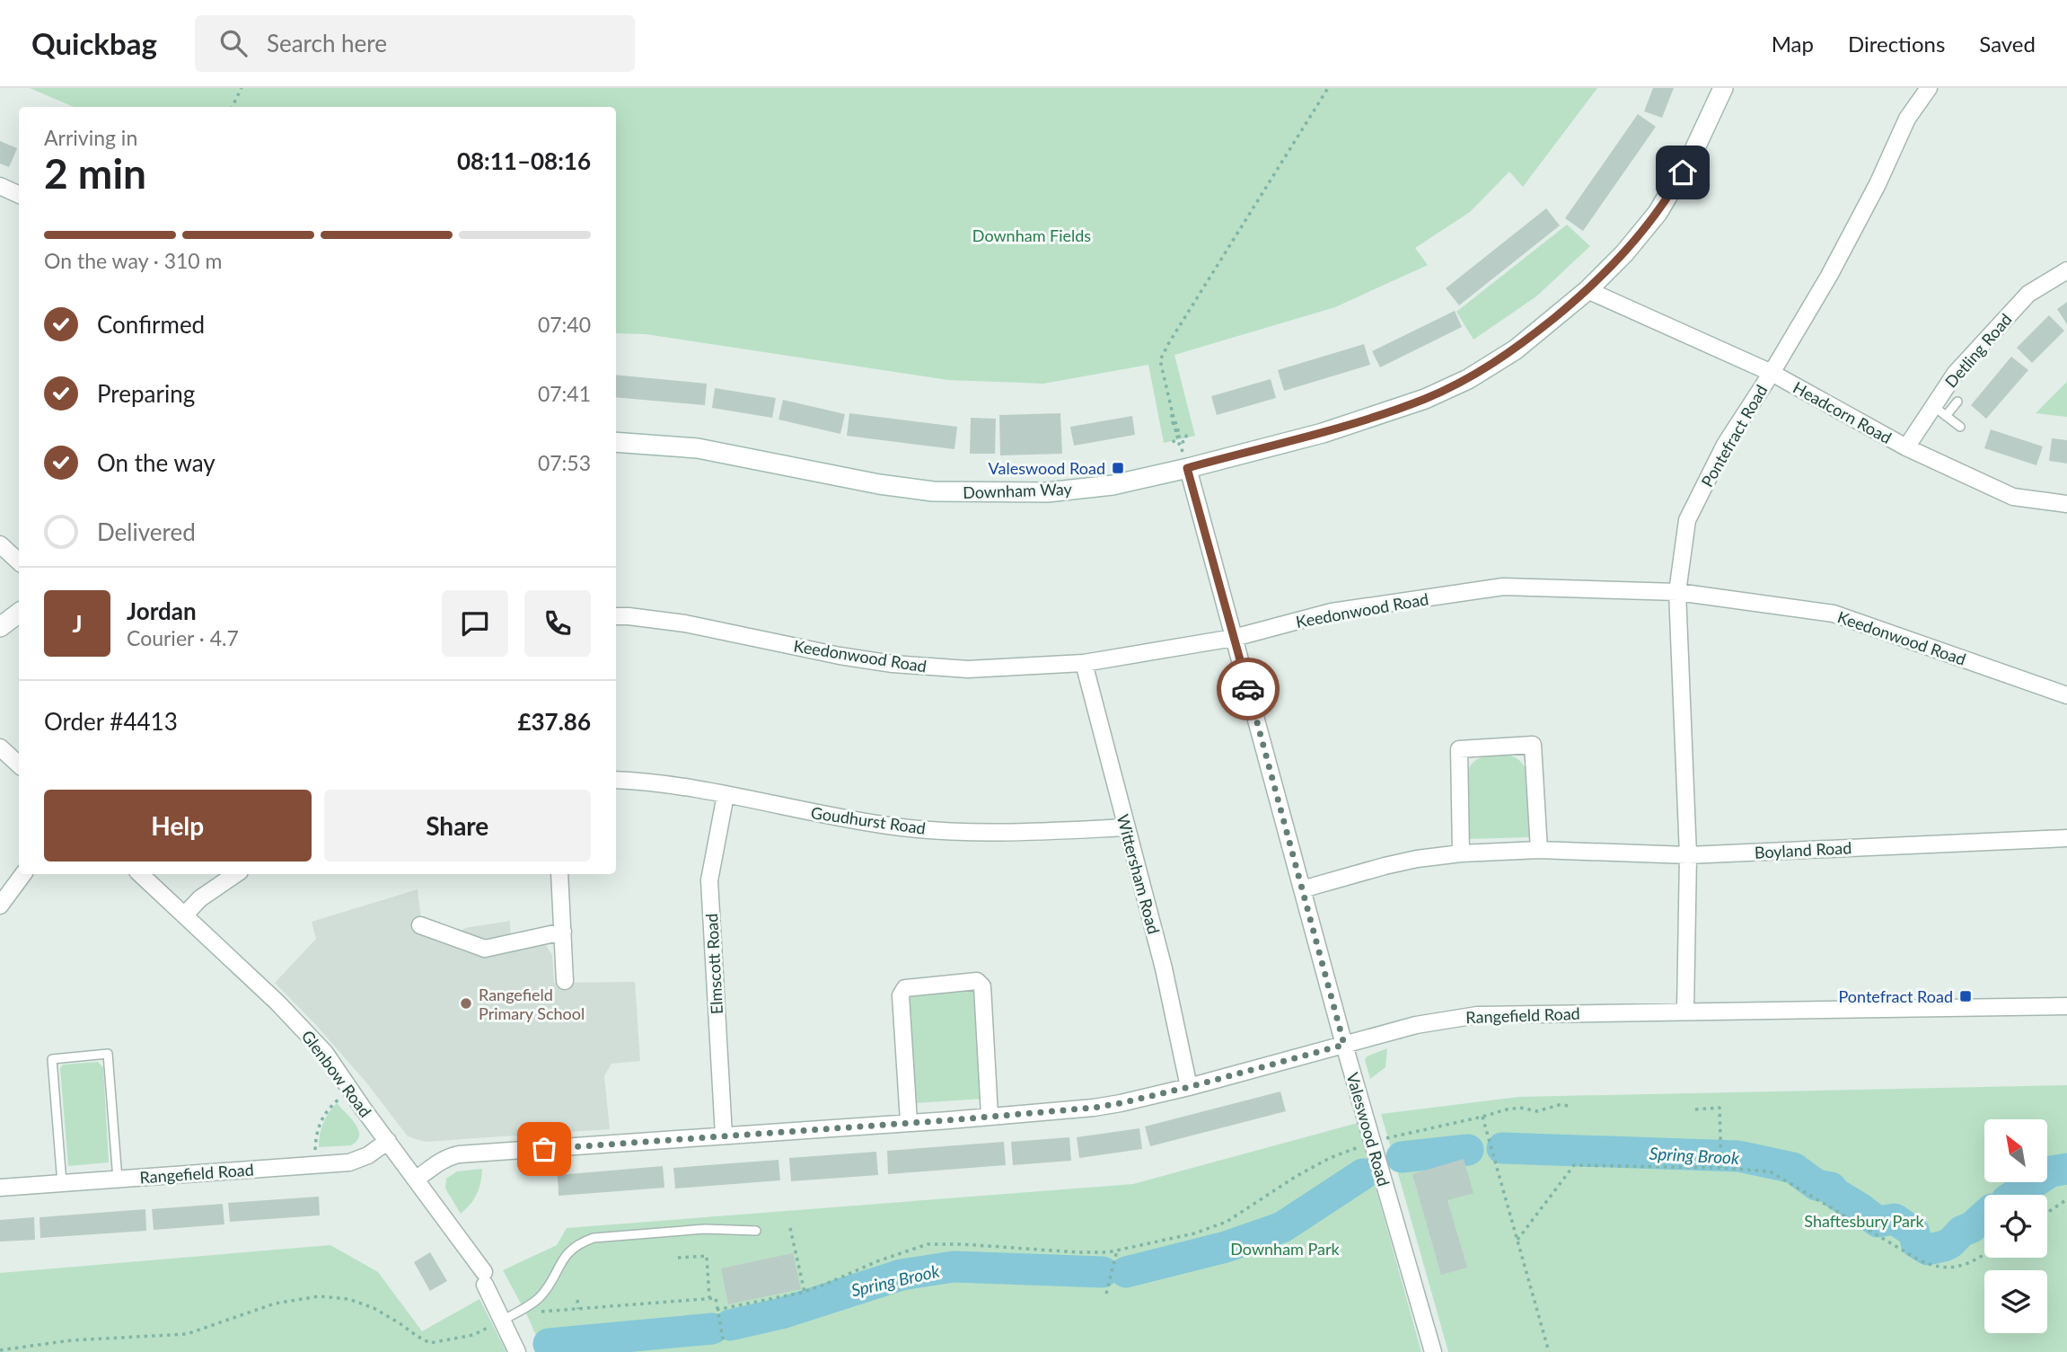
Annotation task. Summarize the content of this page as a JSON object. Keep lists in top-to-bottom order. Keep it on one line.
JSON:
{"streets":{"street":["Detling Road","Headcorn Road","Pontefract Road","Downham Way","Keedonwood Road","Goudhurst Road","Boyland Road","Wittersham Road","Elmscott Road","Rangefield Road","Glenbow Road","Valeswood Road"]},"crossings":[["Detling Road","Headcorn Road"],["Headcorn Road","Pontefract Road"],["Headcorn Road","Downham Way"],["Pontefract Road","Keedonwood Road"],["Pontefract Road","Boyland Road"],["Pontefract Road","Rangefield Road"],["Downham Way","Valeswood Road"],["Keedonwood Road","Wittersham Road"],["Keedonwood Road","Valeswood Road"],["Goudhurst Road","Wittersham Road"],["Goudhurst Road","Elmscott Road"],["Boyland Road","Valeswood Road"],["Wittersham Road","Rangefield Road"],["Elmscott Road","Rangefield Road"],["Rangefield Road","Glenbow Road"],["Rangefield Road","Valeswood Road"]],"water":["Spring Brook"],"parks":["Downham Fields","Shaftesbury Park","Downham Park"],"places":{"transit":["Valeswood Road","Pontefract Road"],"other":["Rangefield Primary School"]},"north":"top left","page":{"header":"Quickbag","search":"Search here","nav":["Map","Directions","Saved"],"heading":["2 min","Arriving in","08:11–08:16"],"panel":["Jordan","Courier · 4.7","Order #4413","£37.86"],"bar":"On the way · 310 m","list":[["Confirmed","07:40"],["Preparing","07:41"],["On the way","07:53"],"Delivered"],"round":"J","buttons":["Help","Share"]}}
